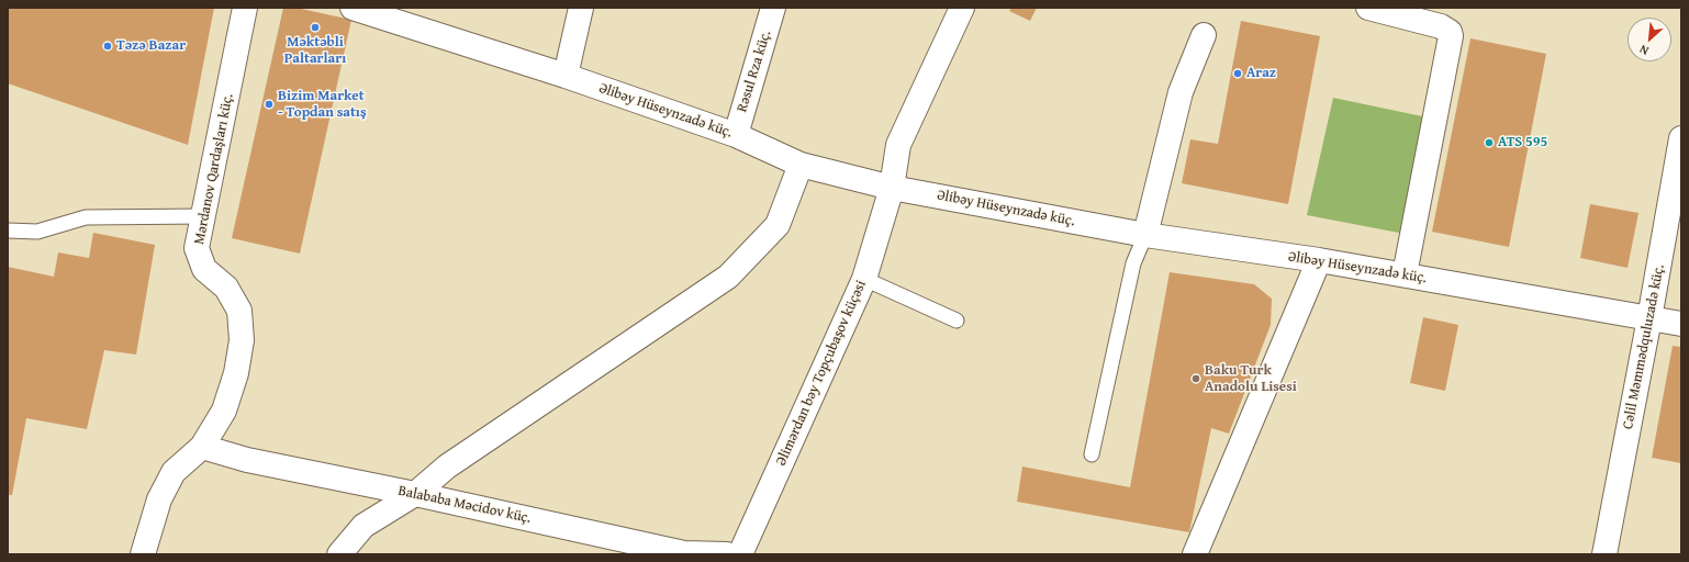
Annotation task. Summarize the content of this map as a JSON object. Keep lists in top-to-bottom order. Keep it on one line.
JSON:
{"streets":{"street":["Rəsul Rza küç.","Əlibəy Hüseynzadə küç.","Mərdanov Qardaşları küç.","Cəlil Məmmədquluzadə küç.","Əlimərdan bəy Topçubaşov küçəsi","Balababa Məcidov küç."]},"crossings":[["Rəsul Rza küç.","Əlibəy Hüseynzadə küç."],["Əlibəy Hüseynzadə küç.","Cəlil Məmmədquluzadə küç."],["Əlibəy Hüseynzadə küç.","Əlimərdan bəy Topçubaşov küçəsi"],["Mərdanov Qardaşları küç.","Balababa Məcidov küç."]],"places":["Mәktәbli Paltarları","Tәzә Bazar","Araz","Bizim Market - Topdan satış","ATS 595","Baku Turk Anadolu Lisesi"],"north":"bottom left"}
